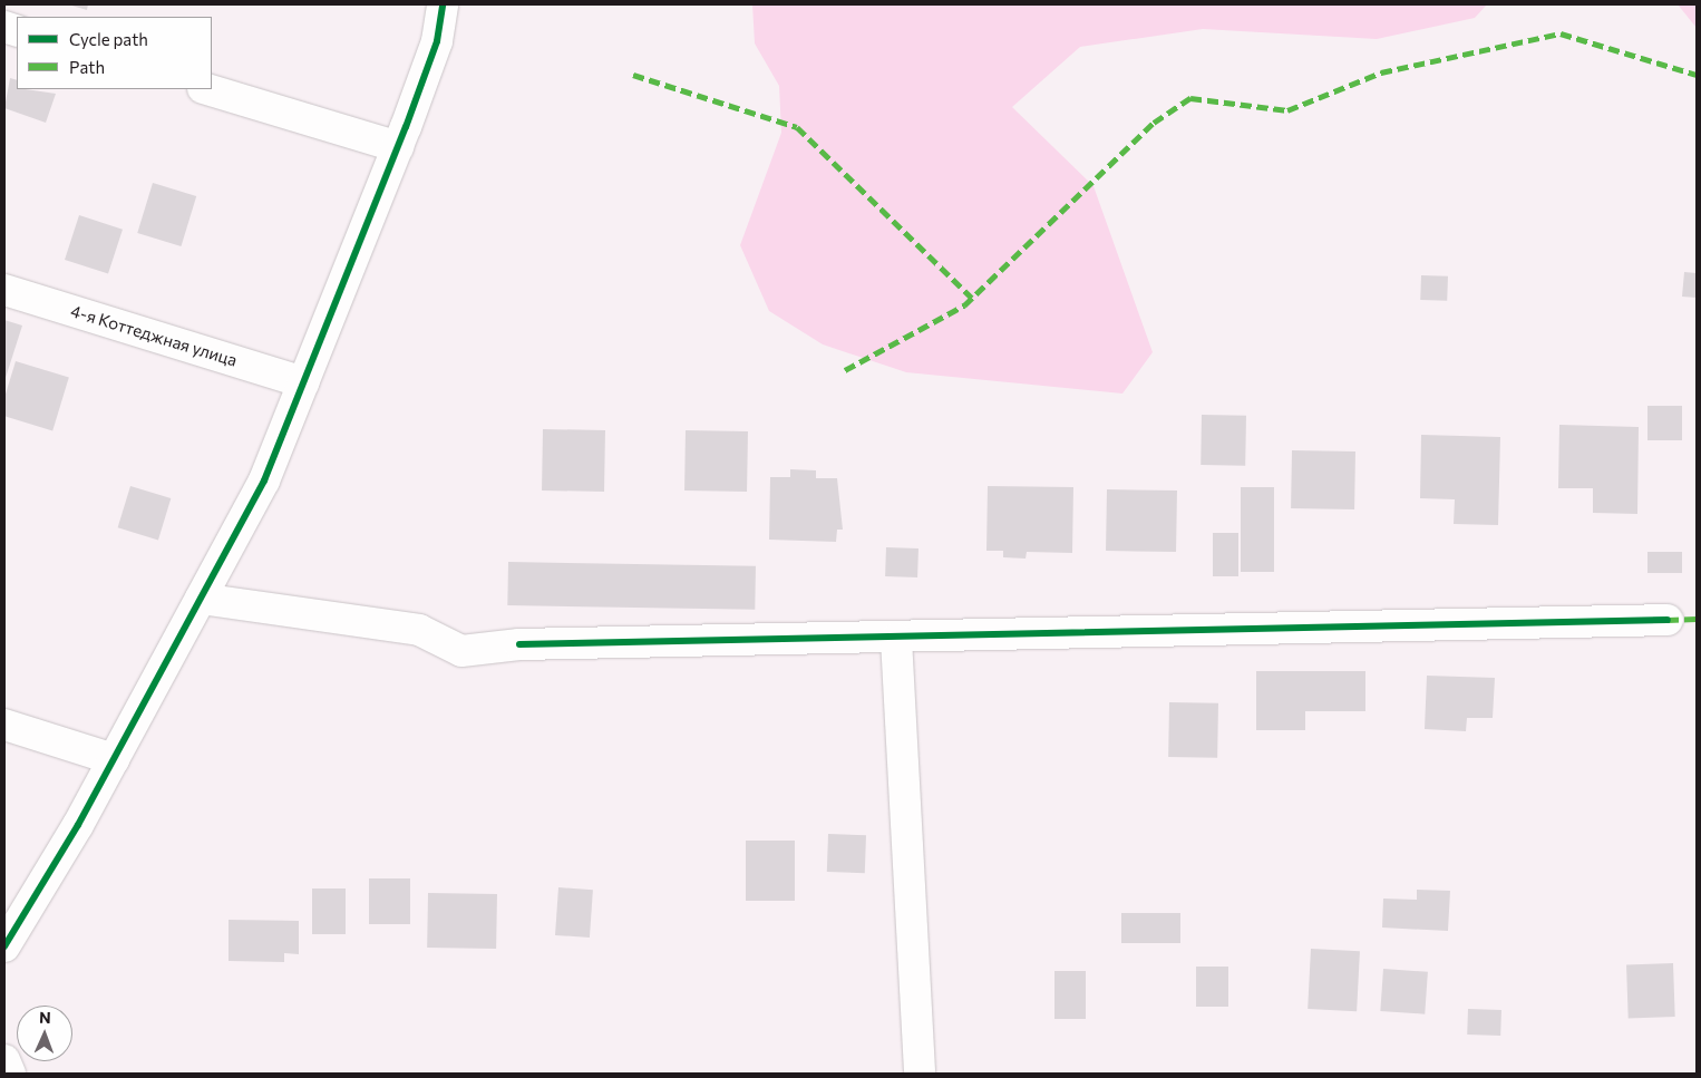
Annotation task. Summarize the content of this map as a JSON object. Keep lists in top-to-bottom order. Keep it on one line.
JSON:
{"streets":{"street":["4-я Коттеджная улица"]},"legend":["Cycle path","Path"],"north":"top"}
